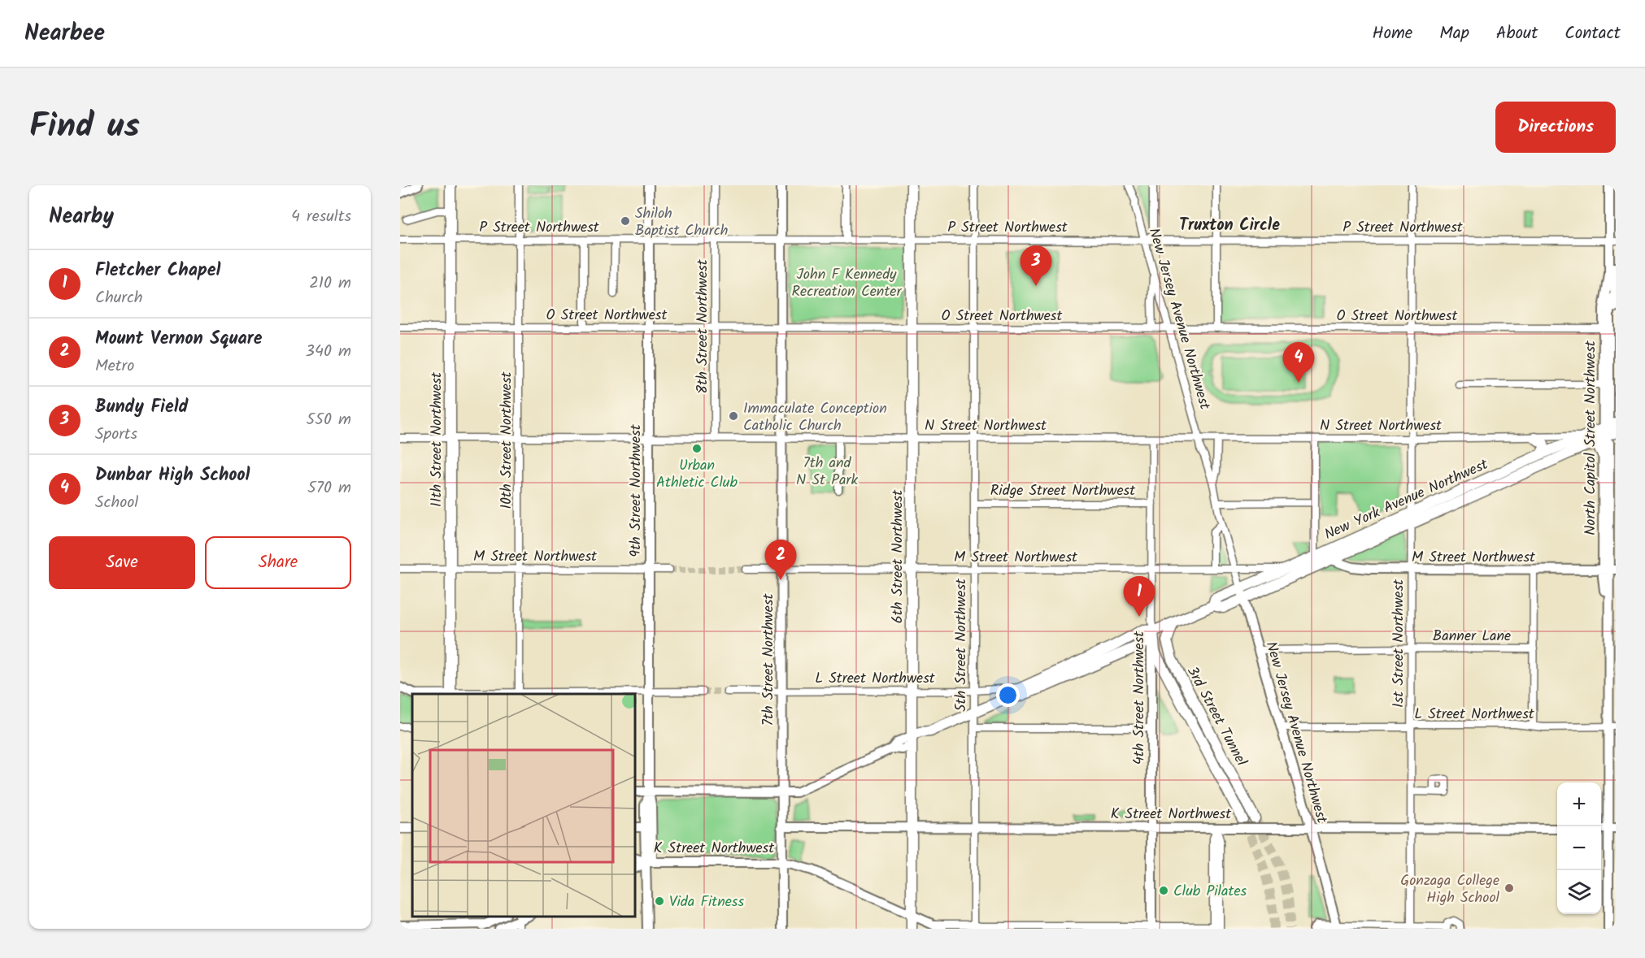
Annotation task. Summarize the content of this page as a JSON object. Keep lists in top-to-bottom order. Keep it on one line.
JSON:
{"streets":{"highway":["11th Street Northwest","New York Avenue Northwest","6th Street Northwest","3rd Street Tunnel"],"main road":["New Jersey Avenue Northwest","North Capitol Street Northwest","9th Street Northwest","M Street Northwest","7th Street Northwest","4th Street Northwest","K Street Northwest"],"street":["P Street Northwest","O Street Northwest","8th Street Northwest","N Street Northwest","10th Street Northwest","Ridge Street Northwest","Banner Lane","1st Street Northwest","5th Street Northwest","L Street Northwest"]},"crossings":[["P Street Northwest","New Jersey Avenue Northwest"],["P Street Northwest","8th Street Northwest"],["P Street Northwest","North Capitol Street Northwest"],["P Street Northwest","11th Street Northwest"],["P Street Northwest","10th Street Northwest"],["P Street Northwest","9th Street Northwest"],["P Street Northwest","6th Street Northwest"],["P Street Northwest","1st Street Northwest"],["P Street Northwest","5th Street Northwest"],["P Street Northwest","7th Street Northwest"],["O Street Northwest","New Jersey Avenue Northwest"],["O Street Northwest","8th Street Northwest"],["O Street Northwest","North Capitol Street Northwest"],["O Street Northwest","11th Street Northwest"],["O Street Northwest","10th Street Northwest"],["O Street Northwest","9th Street Northwest"],["O Street Northwest","6th Street Northwest"],["O Street Northwest","1st Street Northwest"],["O Street Northwest","5th Street Northwest"],["O Street Northwest","7th Street Northwest"],["New Jersey Avenue Northwest","N Street Northwest"],["New Jersey Avenue Northwest","New York Avenue Northwest"],["New Jersey Avenue Northwest","M Street Northwest"],["New Jersey Avenue Northwest","Banner Lane"],["New Jersey Avenue Northwest","L Street Northwest"],["New Jersey Avenue Northwest","K Street Northwest"],["8th Street Northwest","N Street Northwest"],["N Street Northwest","11th Street Northwest"],["N Street Northwest","10th Street Northwest"],["N Street Northwest","9th Street Northwest"],["N Street Northwest","New York Avenue Northwest"],["N Street Northwest","6th Street Northwest"],["N Street Northwest","1st Street Northwest"],["N Street Northwest","5th Street Northwest"],["N Street Northwest","7th Street Northwest"],["N Street Northwest","4th Street Northwest"],["North Capitol Street Northwest","New York Avenue Northwest"],["North Capitol Street Northwest","M Street Northwest"],["11th Street Northwest","M Street Northwest"],["10th Street Northwest","M Street Northwest"],["Ridge Street Northwest","5th Street Northwest"],["Ridge Street Northwest","4th Street Northwest"],["9th Street Northwest","M Street Northwest"],["9th Street Northwest","K Street Northwest"],["New York Avenue Northwest","M Street Northwest"],["New York Avenue Northwest","6th Street Northwest"],["New York Avenue Northwest","1st Street Northwest"],["New York Avenue Northwest","5th Street Northwest"],["New York Avenue Northwest","L Street Northwest"],["New York Avenue Northwest","4th Street Northwest"],["New York Avenue Northwest","3rd Street Tunnel"],["M Street Northwest","6th Street Northwest"],["M Street Northwest","1st Street Northwest"],["M Street Northwest","5th Street Northwest"],["M Street Northwest","7th Street Northwest"],["M Street Northwest","4th Street Northwest"],["6th Street Northwest","L Street Northwest"],["6th Street Northwest","K Street Northwest"],["Banner Lane","1st Street Northwest"],["1st Street Northwest","L Street Northwest"],["1st Street Northwest","K Street Northwest"],["5th Street Northwest","L Street Northwest"],["5th Street Northwest","K Street Northwest"],["7th Street Northwest","L Street Northwest"],["7th Street Northwest","K Street Northwest"],["4th Street Northwest","3rd Street Tunnel"],["4th Street Northwest","K Street Northwest"]],"districts":["Truxton Circle"],"parks":["John F Kennedy Recreation Center","7th and N St Park"],"places":["Shiloh Baptist Church","Immaculate Conception Catholic Church","Urban Athletic Club","Gonzaga College High School","Club Pilates","Vida Fitness"],"page":{"header":"Nearbee","nav":["Home","Map","About","Contact"],"title":"Find us","buttons":["Directions",["Save","Share"]],"heading":["Nearby","4 results"],"pins":["3","4","2","1"],"list":[{"mark":"1","name":"Fletcher Chapel","note":"Church","value":"210 m"},{"mark":"2","name":"Mount Vernon Square","note":"Metro","value":"340 m"},{"mark":"3","name":"Bundy Field","note":"Sports","value":"550 m"},{"mark":"4","name":"Dunbar High School","note":"School","value":"570 m"}],"map_buttons":["+","−"]}}
